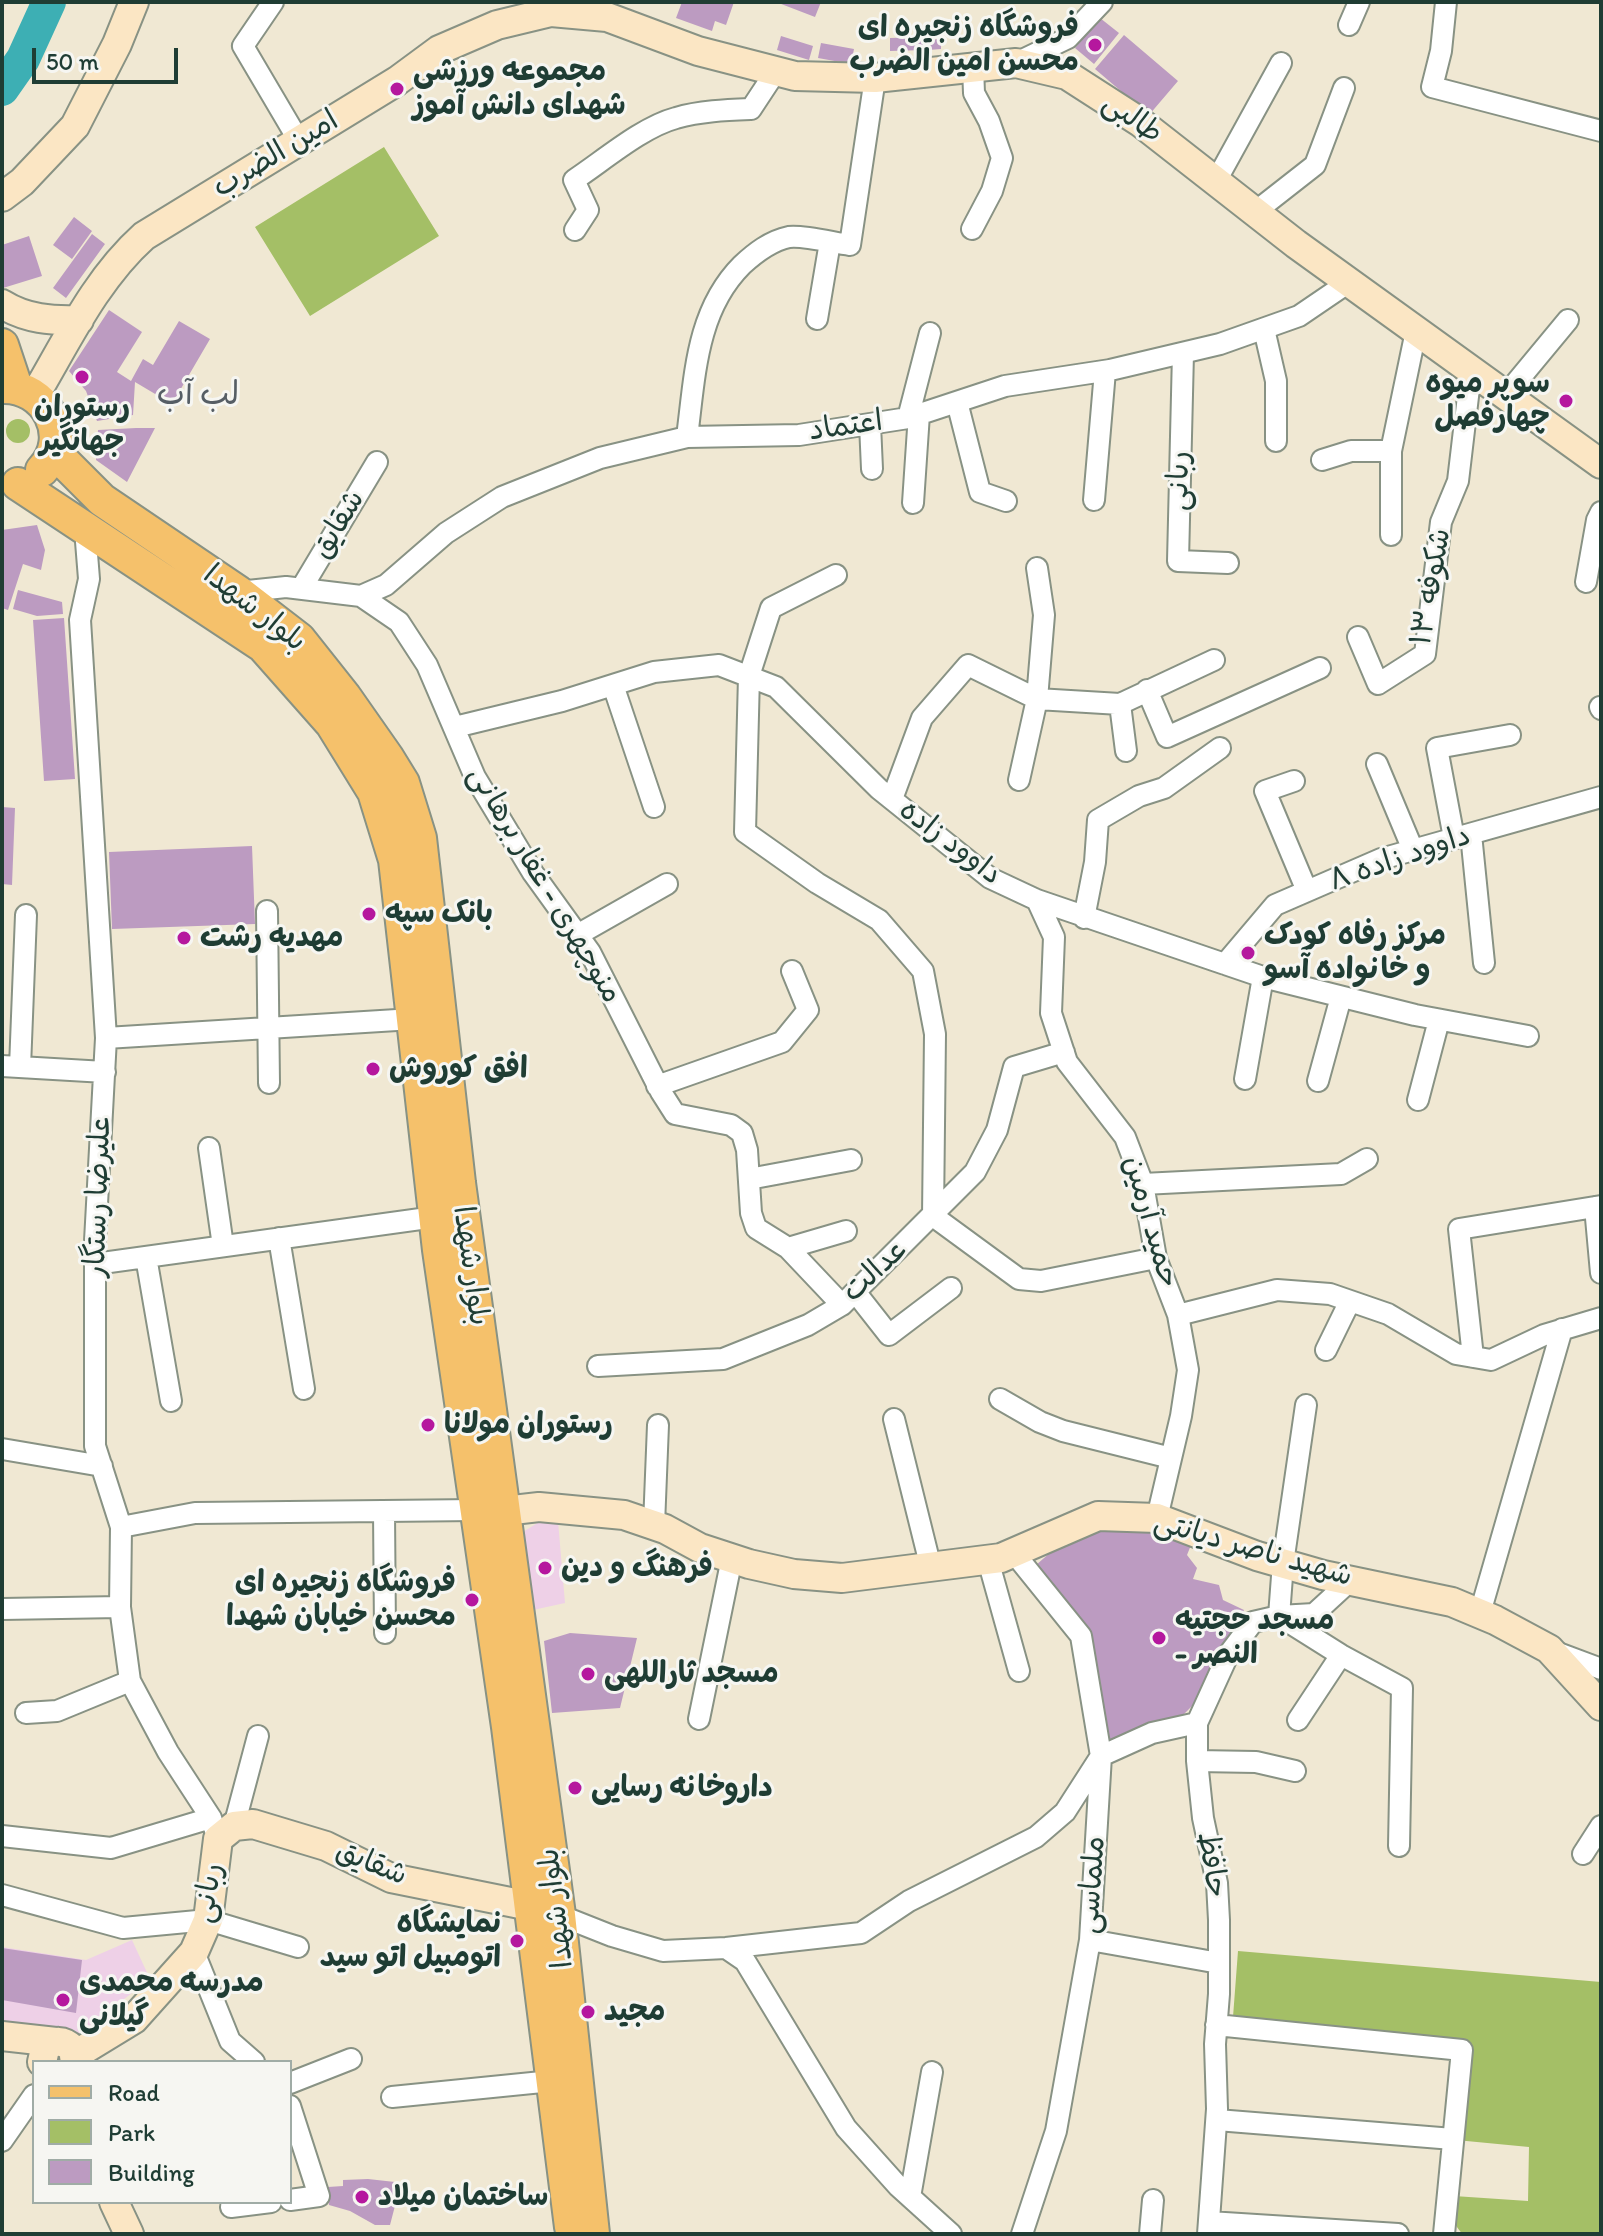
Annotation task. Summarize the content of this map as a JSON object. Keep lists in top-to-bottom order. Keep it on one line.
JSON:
{"streets":{"main road":["طالبی","امین الضرب","ربانی","شقایق","بلوار شهدا","شهید ناصر دیانتی"],"street":["اعتماد","شکوفه ۱۳","داوود زاده","داوود زاده ۸","منوچهری - غفار برهانی","علیرضا رستگار","حمید آرمین","عدالت","حافظ","ملماسی"]},"crossings":[["طالبی","امین الضرب"],["طالبی","اعتماد"],["طالبی","شکوفه ۱۳"],["اعتماد","ربانی"],["اعتماد","منوچهری - غفار برهانی"],["ربانی","شقایق"],["ربانی","علیرضا رستگار"],["شقایق","بلوار شهدا"],["شقایق","علیرضا رستگار"],["بلوار شهدا","علیرضا رستگار"],["بلوار شهدا","شهید ناصر دیانتی"],["داوود زاده","داوود زاده ۸"],["داوود زاده","منوچهری - غفار برهانی"],["داوود زاده","حمید آرمین"],["منوچهری - غفار برهانی","عدالت"],["حمید آرمین","عدالت"],["حمید آرمین","شهید ناصر دیانتی"],["شهید ناصر دیانتی","حافظ"],["شهید ناصر دیانتی","ملماسی"]],"districts":["لب آب"],"places":["فروشگاه زنجیره ای محسن امین الضرب","مجموعه ورزشی شهدای دانش آموز","رستوران جهانگیر","سوپر میوه چهارفصل","بانک سپه","مهدیه رشت","مرکز رفاه کودک و خانواده آسو","افق کوروش","رستوران مولانا","فرهنگ و دین","فروشگاه زنجیره ای محسن خیابان شهدا","مسجد حجتیه - النصر","مسجد ثاراللهی","داروخانه رسایی","نمایشگاه اتومبیل اتو سید","مدرسه محمدی گیلانی","مجید","ساختمان میلاد"],"legend":["Road","Park","Building"],"scale_bar":"50 m"}
